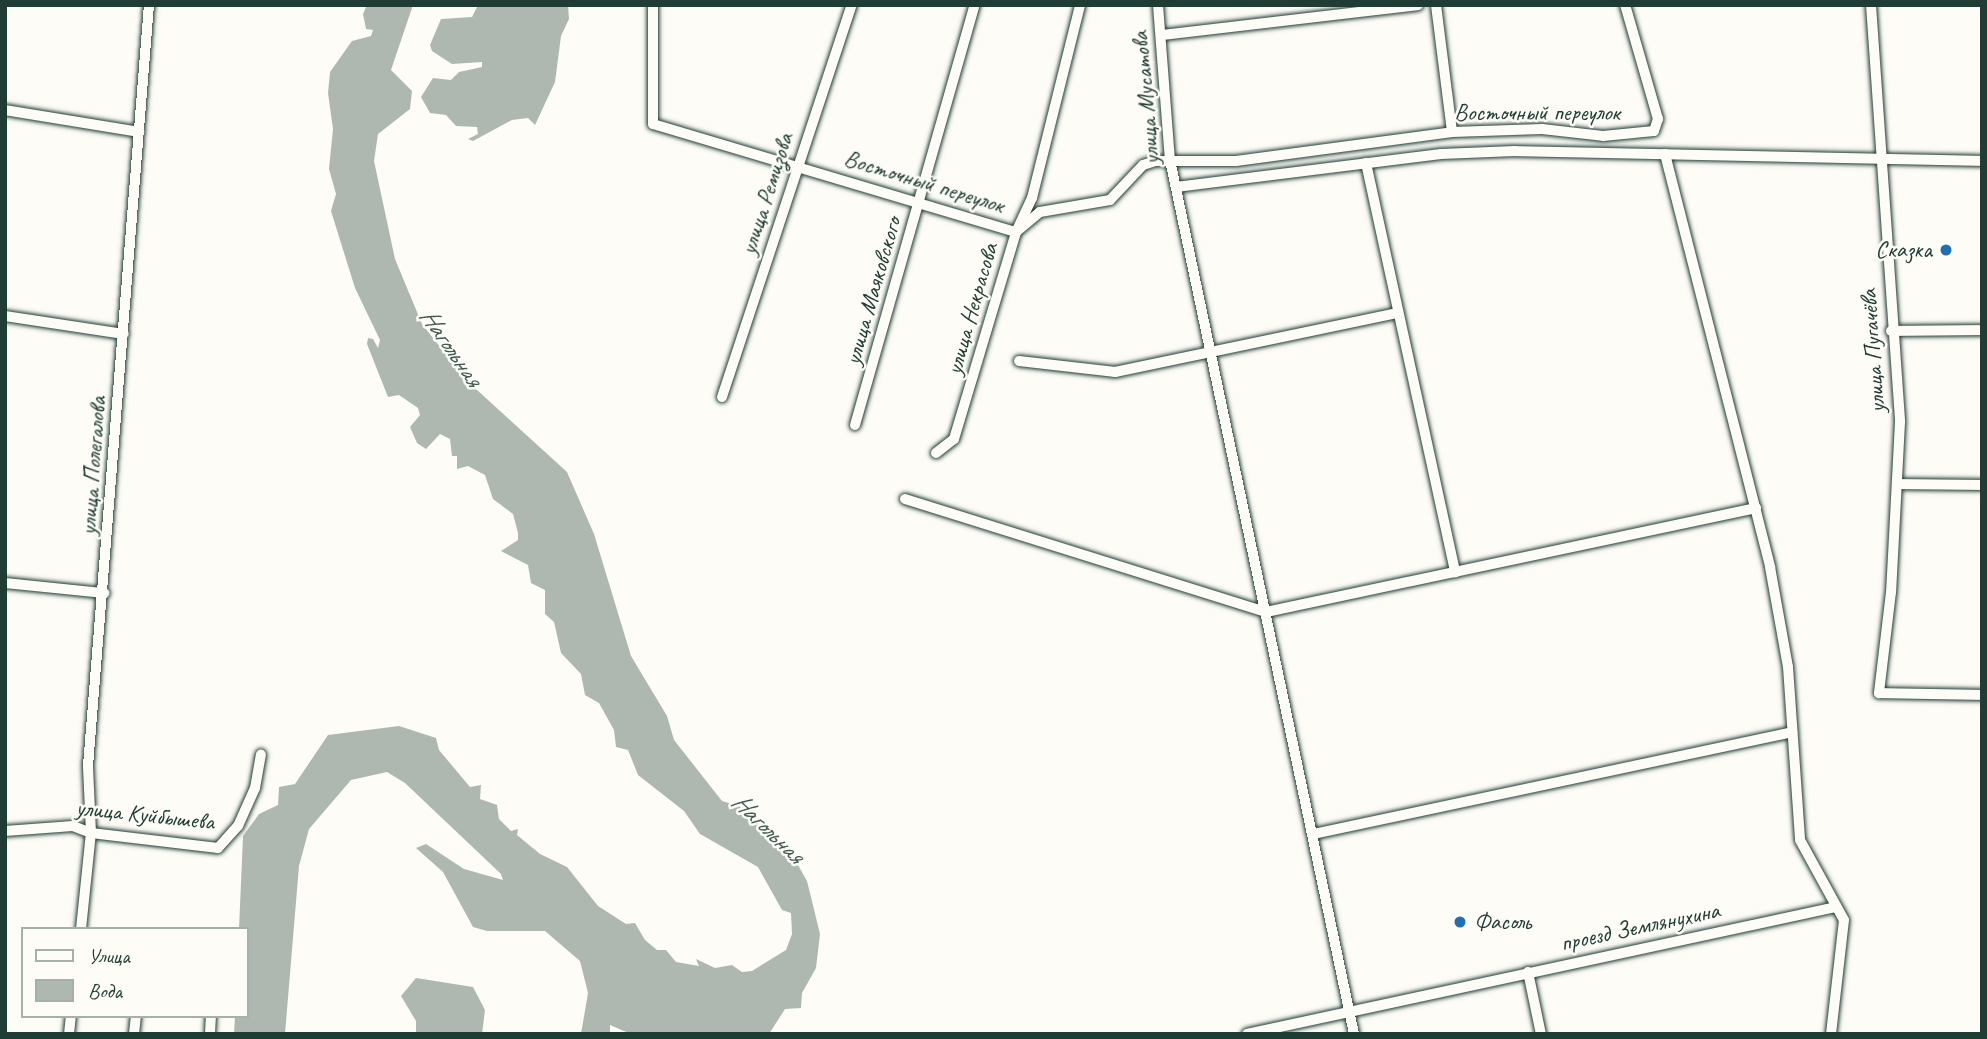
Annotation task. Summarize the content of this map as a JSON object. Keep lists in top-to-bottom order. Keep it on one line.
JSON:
{"streets":{"street":["улица Мусатова","Восточный переулок","улица Ремизова","улица Маяковского","улица Некрасова","улица Пугачёва","улица Полегалова","улица Куйбышева","проезд Землянухина"]},"crossings":[["улица Мусатова","Восточный переулок"],["улица Мусатова","проезд Землянухина"],["Восточный переулок","улица Ремизова"],["Восточный переулок","улица Маяковского"],["Восточный переулок","улица Некрасова"],["Восточный переулок","улица Пугачёва"],["улица Полегалова","улица Куйбышева"]],"water":["Нагольная"],"places":["Сказка","Фасоль"],"legend":["Улица","Вода"]}
